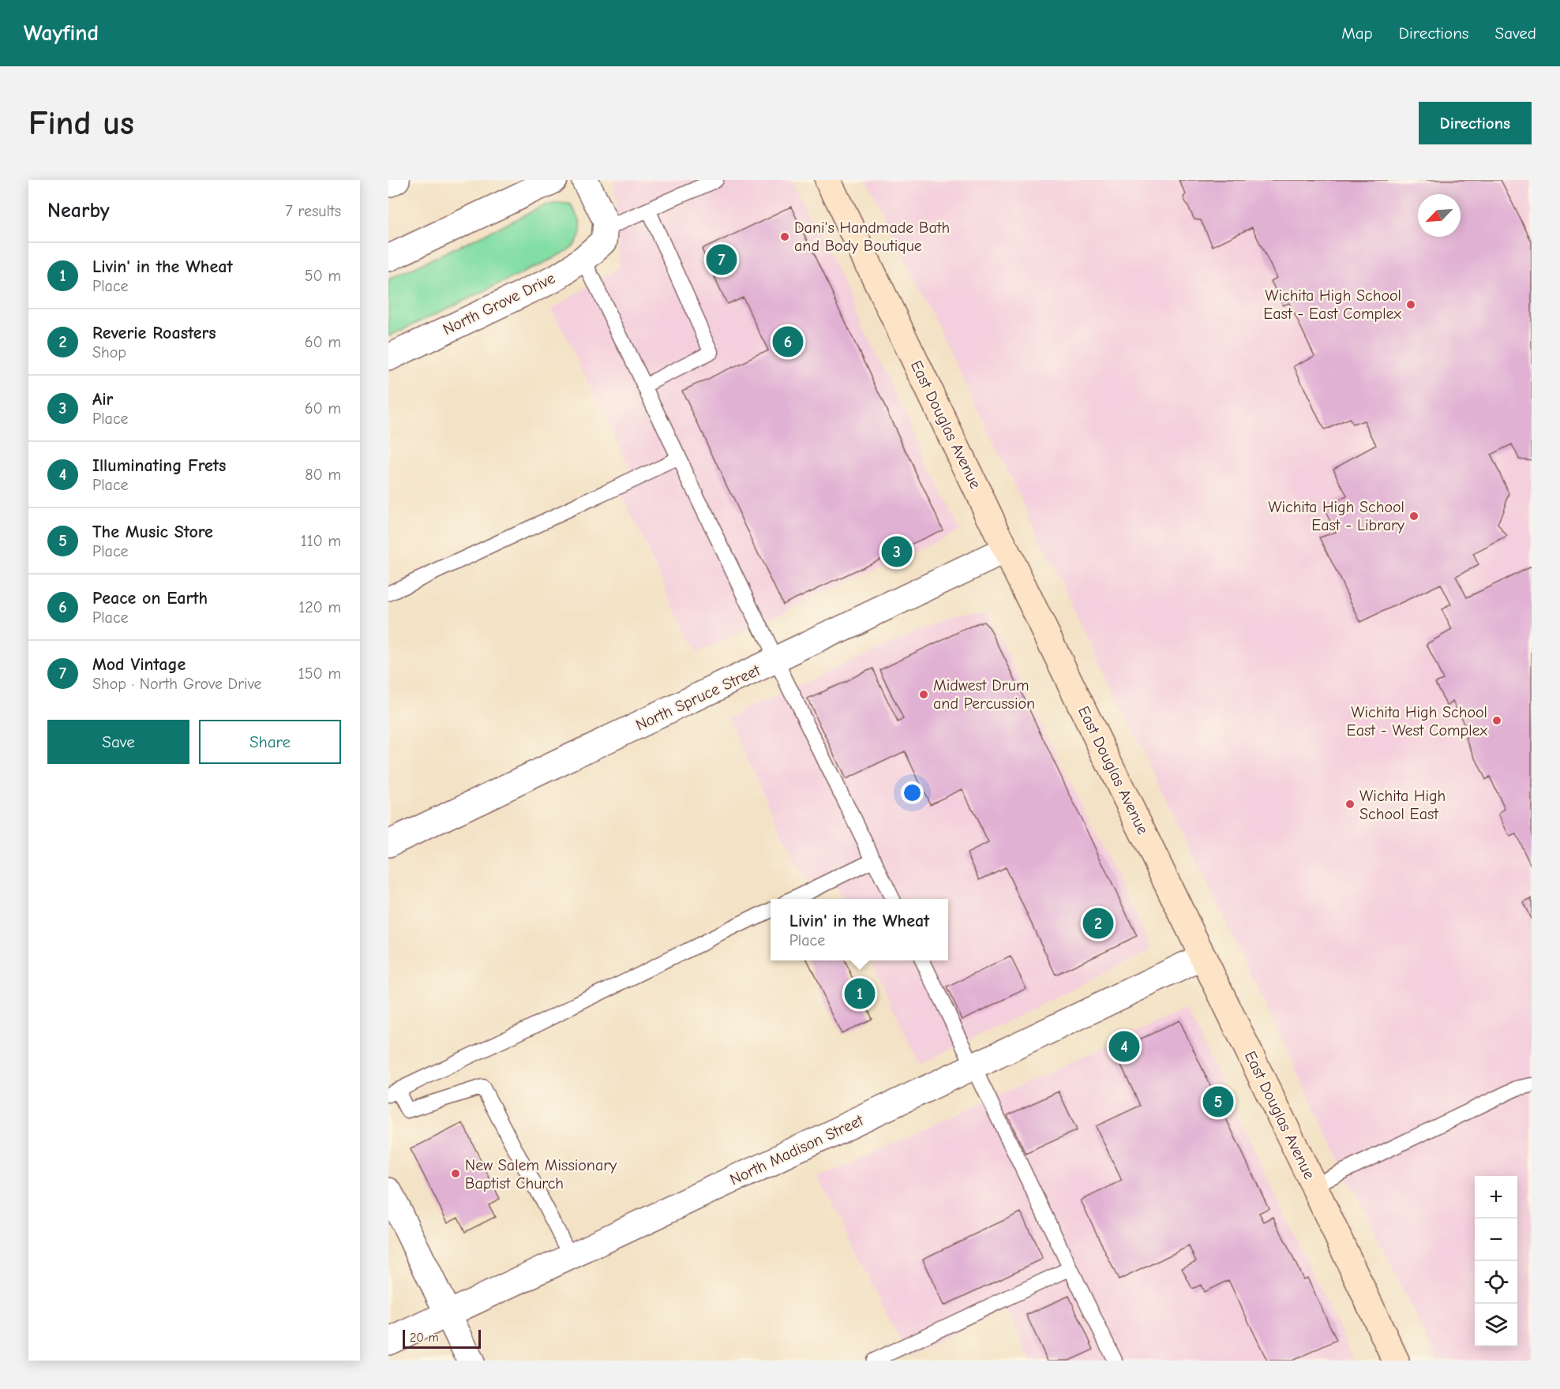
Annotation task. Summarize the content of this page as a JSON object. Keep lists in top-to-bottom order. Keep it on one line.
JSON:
{"streets":{"main road":["East Douglas Avenue"],"street":["North Grove Drive","North Spruce Street","North Madison Street"]},"crossings":[["East Douglas Avenue","North Spruce Street"],["East Douglas Avenue","North Madison Street"]],"places":["Dani's Handmade Bath and Body Boutique","Wichita High School East - East Complex","Wichita High School East - Library","Midwest Drum and Percussion","Wichita High School East - West Complex","Wichita High School East","New Salem Missionary Baptist Church"],"scale_bar":"20 m","north":"bottom left","page":{"header":"Wayfind","nav":["Map","Directions","Saved"],"buttons":["Directions",["Save","Share"]],"title":"Find us","heading":["Nearby","7 results"],"list":[{"mark":"1","name":"Livin' in the Wheat","note":"Place","value":"50 m"},{"mark":"2","name":"Reverie Roasters","note":"Shop","value":"60 m"},{"mark":"3","name":"Air","note":"Place","value":"60 m"},{"mark":"4","name":"Illuminating Frets","note":"Place","value":"80 m"},{"mark":"5","name":"The Music Store","note":"Place","value":"110 m"},{"mark":"6","name":"Peace on Earth","note":"Place","value":"120 m"},{"mark":"7","name":"Mod Vintage","note":"Shop · North Grove Drive","value":"150 m"}],"pins":["7","6","3","2","1","4","5"],"popup":["Livin' in the Wheat","Place"],"map_buttons":["+","−"],"scale":"20 m"}}
